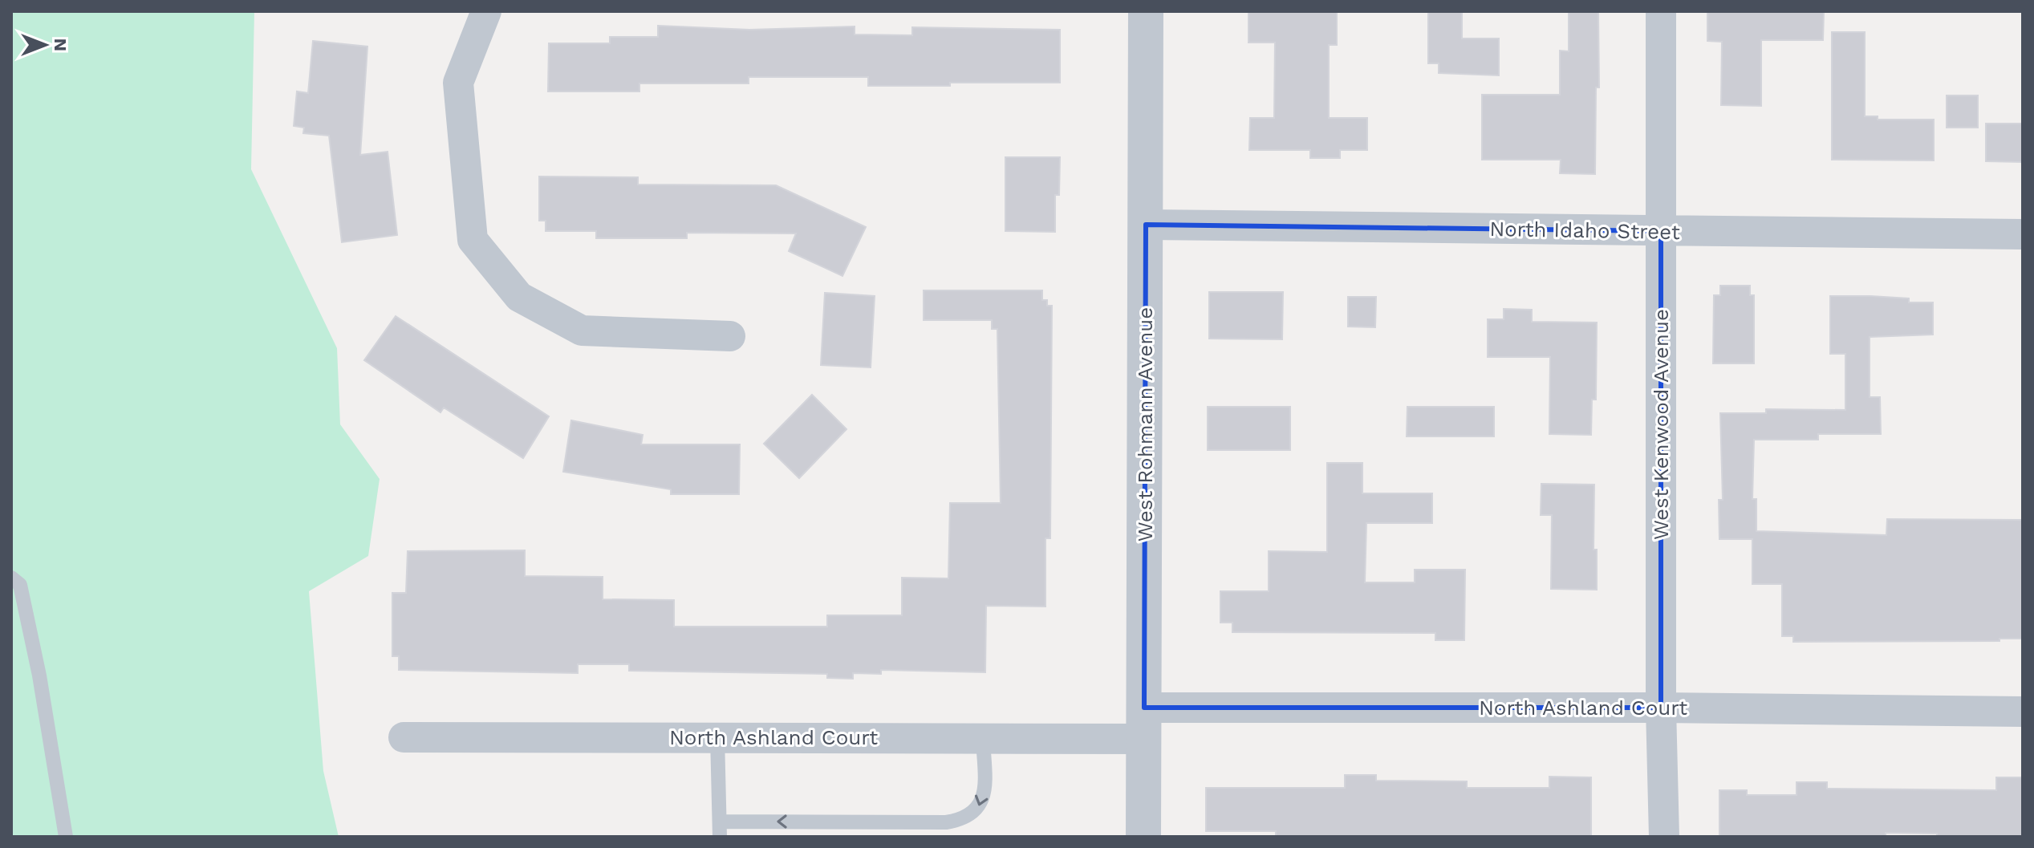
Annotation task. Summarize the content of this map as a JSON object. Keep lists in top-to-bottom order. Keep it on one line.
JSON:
{"streets":{"street":["North Idaho Street","West Rohmann Avenue","West Kenwood Avenue","North Ashland Court"]},"crossings":[["North Idaho Street","West Rohmann Avenue"],["North Idaho Street","West Kenwood Avenue"],["West Rohmann Avenue","North Ashland Court"],["West Kenwood Avenue","North Ashland Court"]],"north":"right"}
